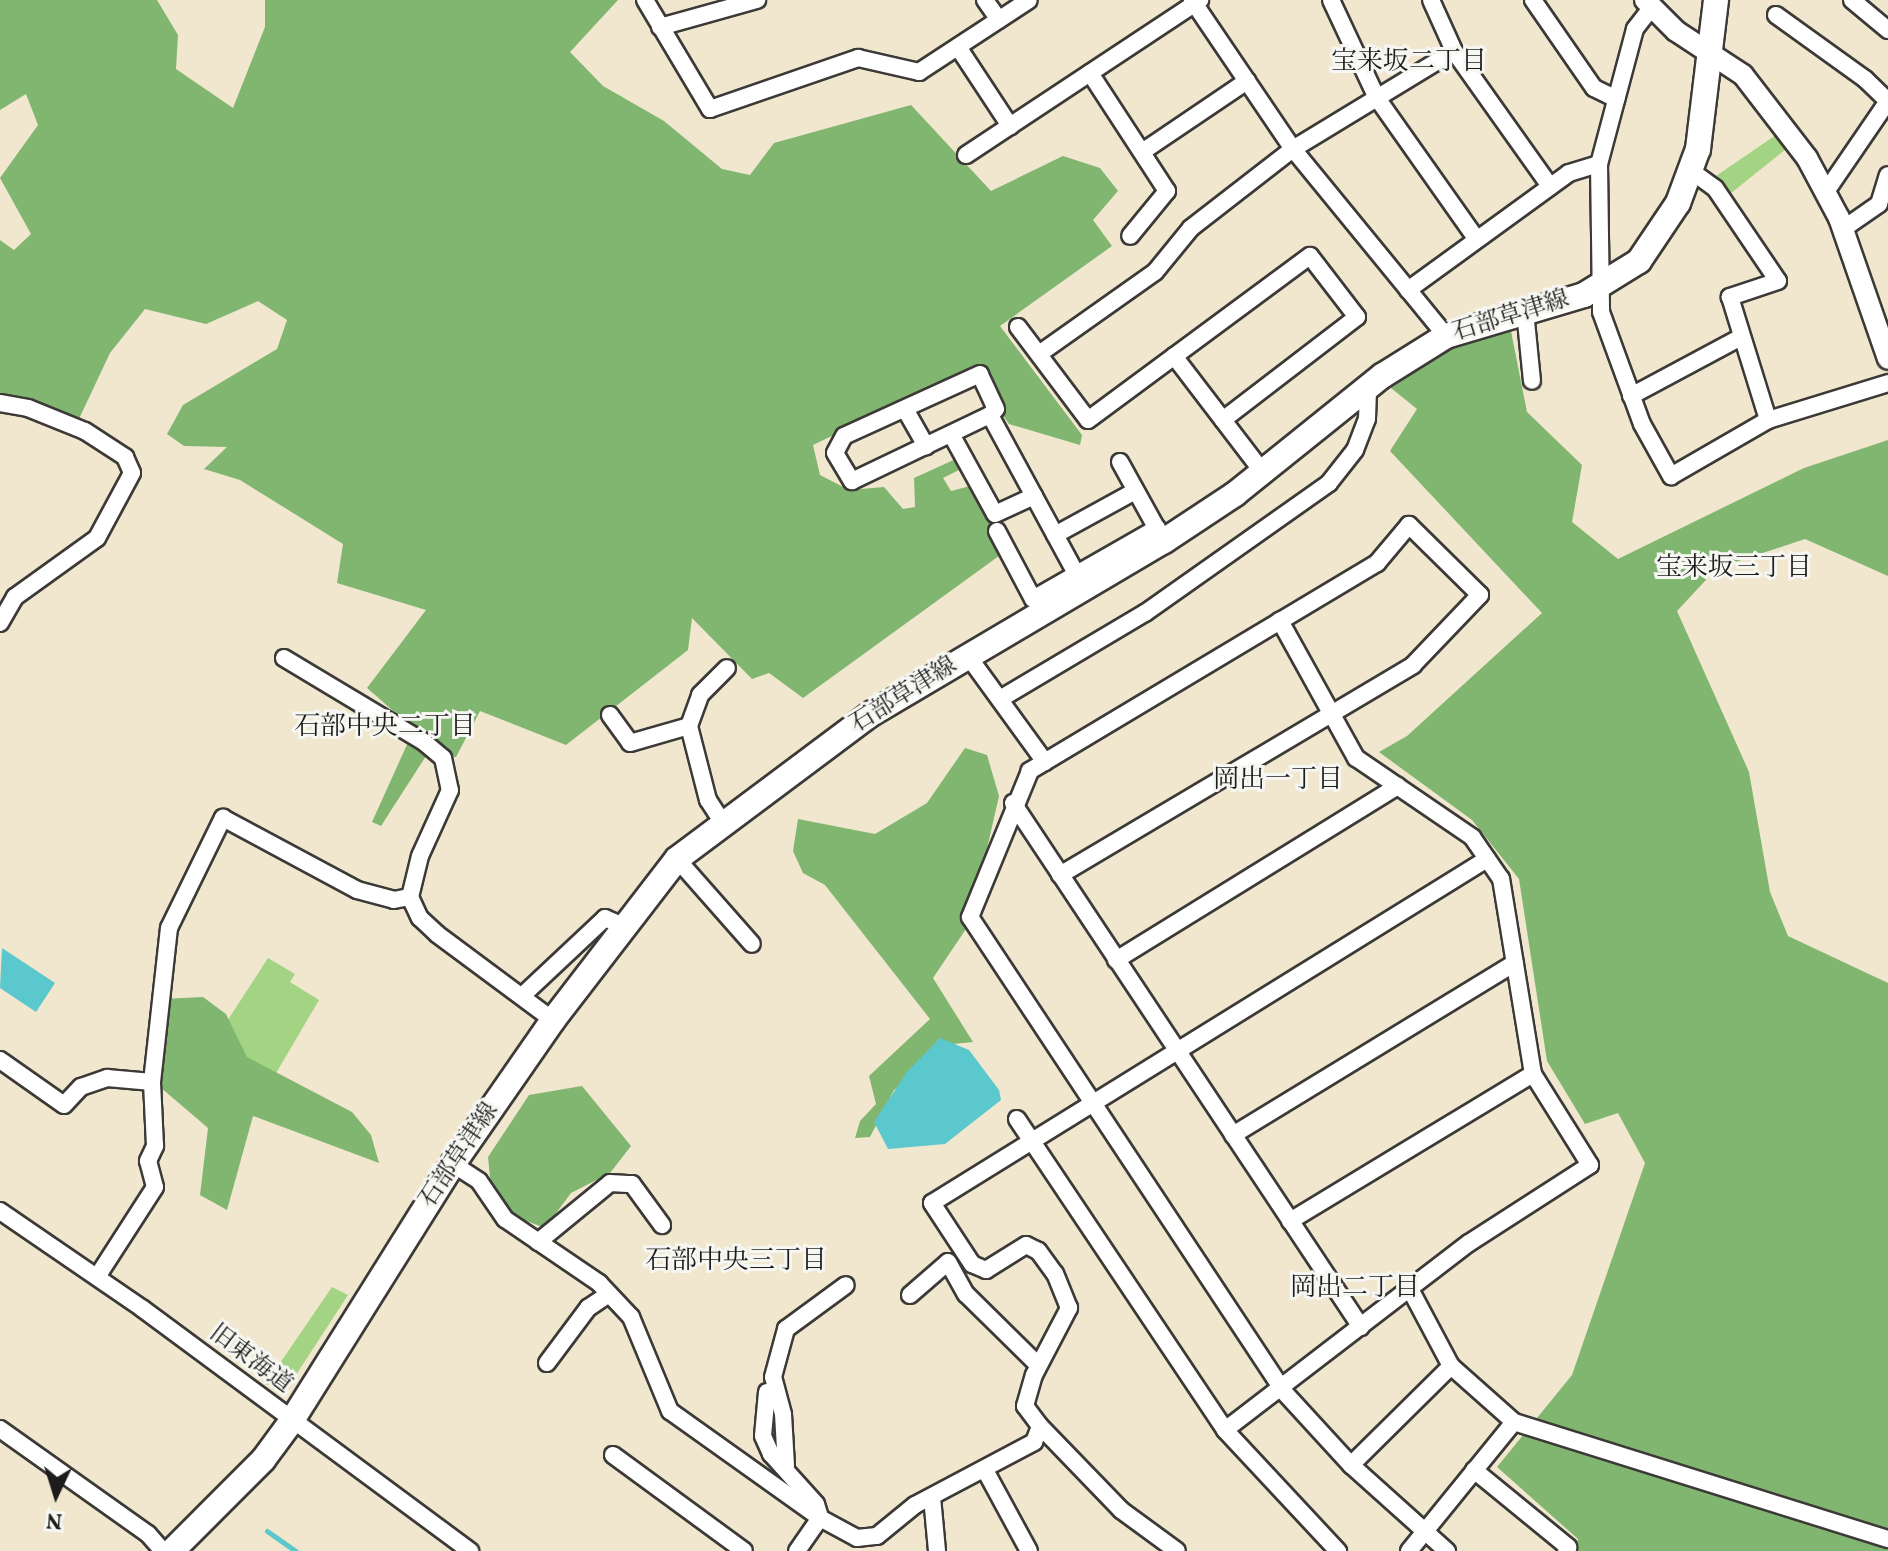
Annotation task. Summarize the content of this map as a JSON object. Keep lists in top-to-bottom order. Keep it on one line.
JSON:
{"streets":{"main road":["石部草津線"],"street":["旧東海道"]},"crossings":[["石部草津線","旧東海道"]],"districts":["宝来坂二丁目","宝来坂三丁目","石部中央二丁目","岡出一丁目","石部中央三丁目","岡出二丁目"],"north":"bottom"}
